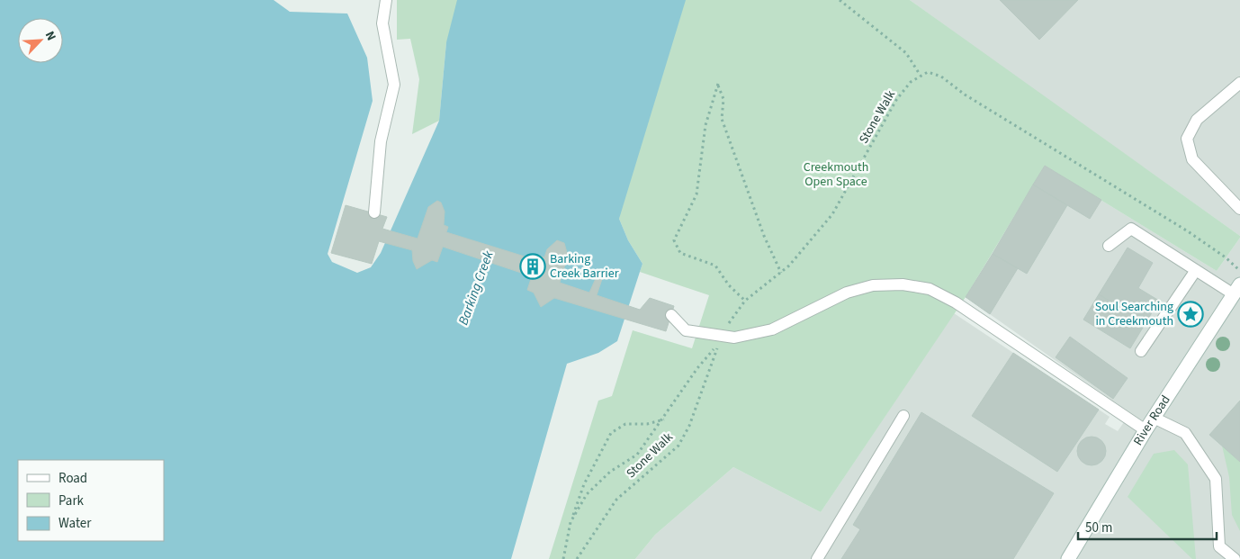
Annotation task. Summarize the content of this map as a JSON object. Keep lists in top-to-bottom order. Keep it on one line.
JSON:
{"streets":{"street":["River Road"],"path":["Stone Walk"]},"water":["Barking Creek"],"parks":["Creekmouth Open Space"],"places":{"building":["Barking Creek Barrier"],"place":["Soul Searching in Creekmouth"]},"legend":["Road","Park","Water"],"scale_bar":"50 m","north":"top right"}
